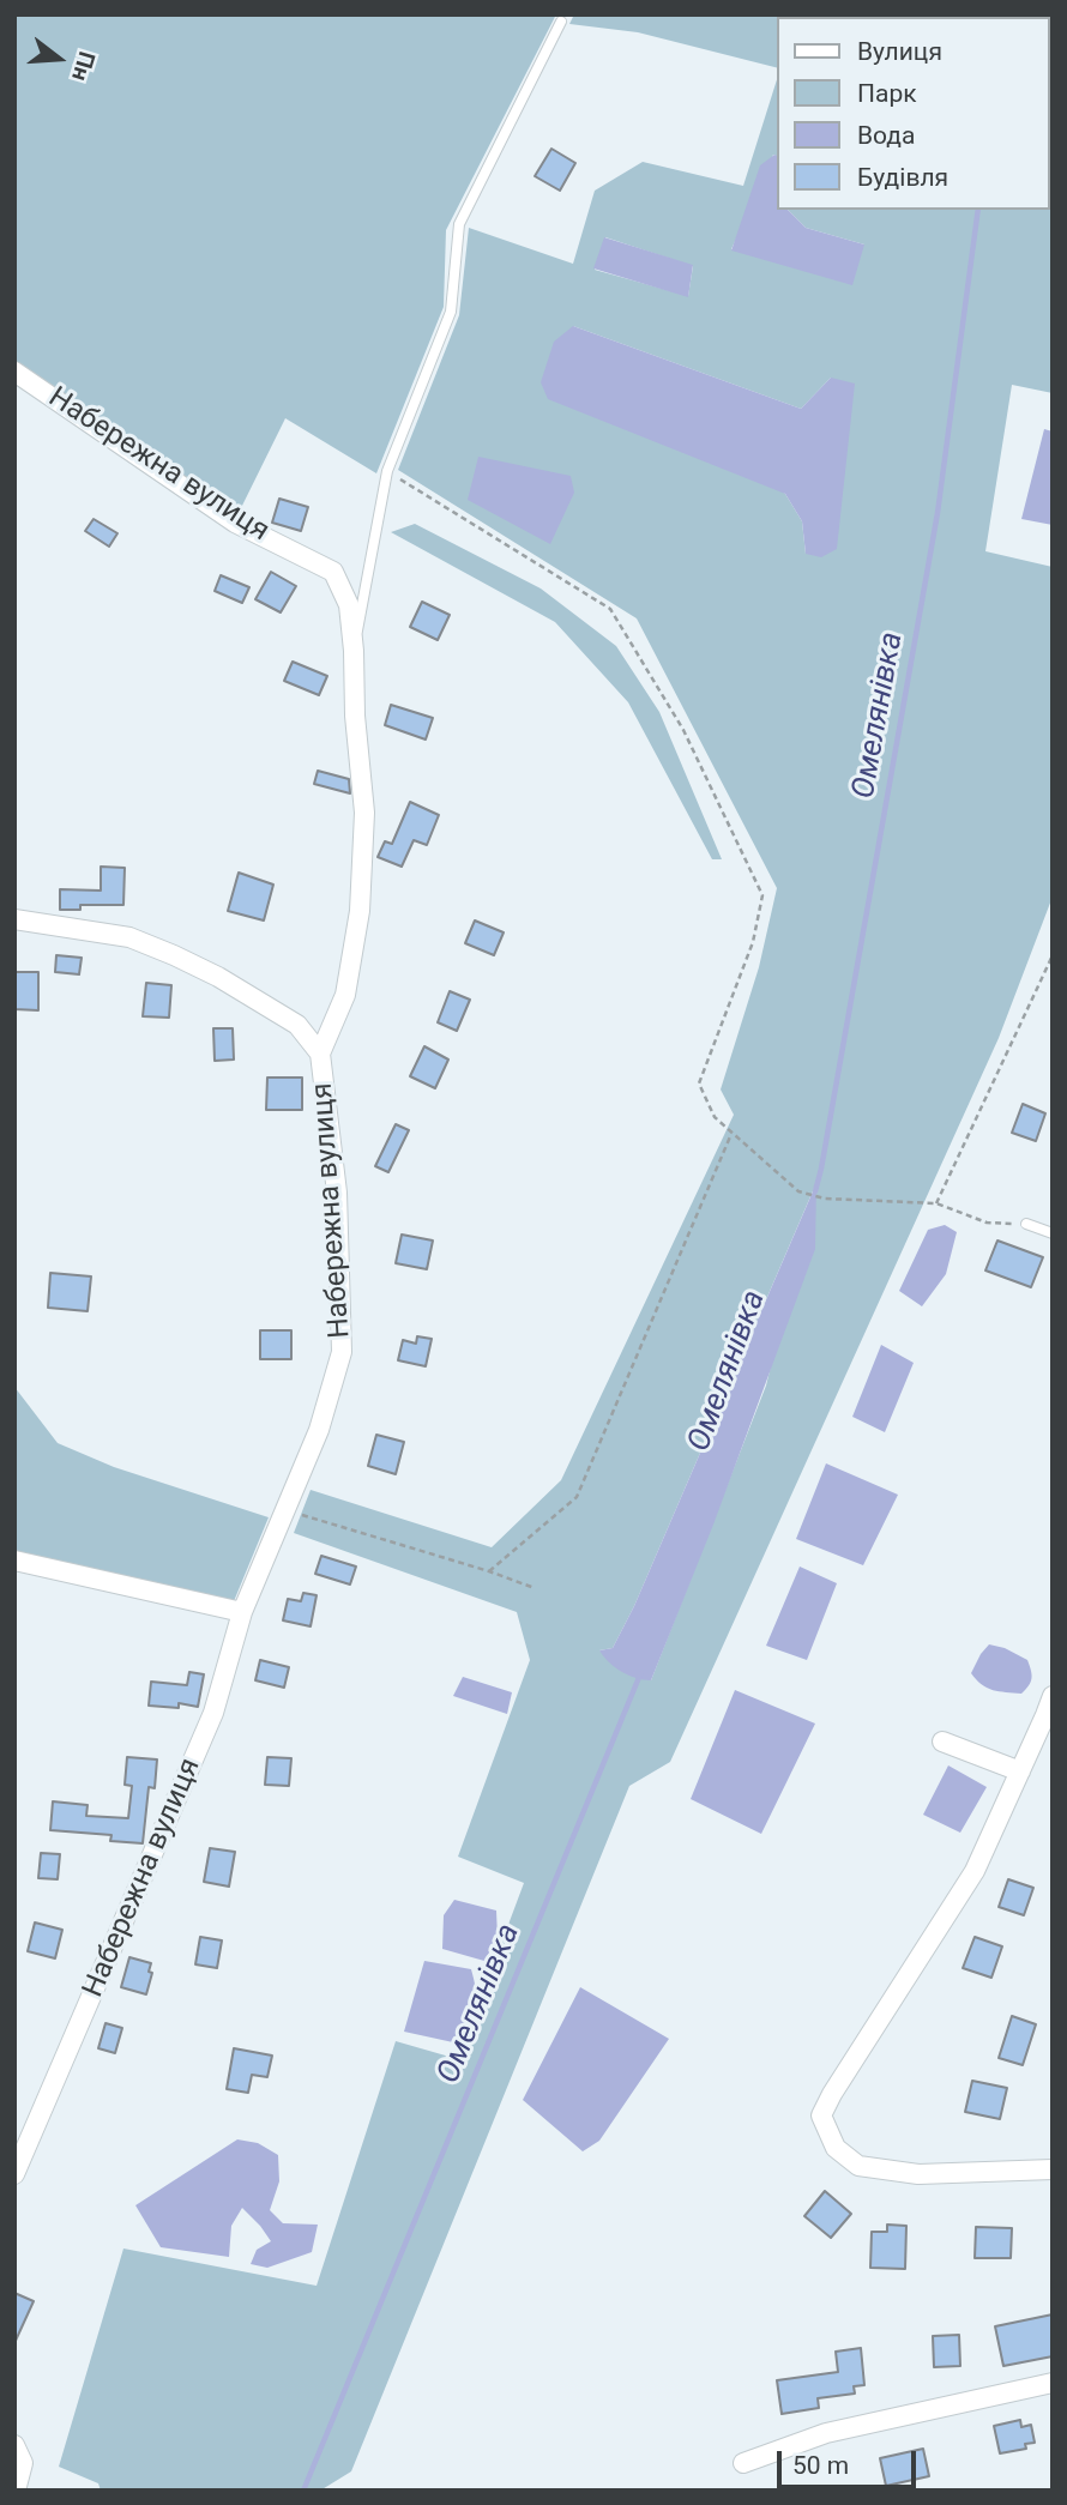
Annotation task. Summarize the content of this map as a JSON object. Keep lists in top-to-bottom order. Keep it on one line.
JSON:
{"streets":{"street":["Набережна вулиця"]},"water":["Омелянівка"],"legend":["Вулиця","Парк","Вода","Будівля"],"scale_bar":"50 m","north":"right"}
